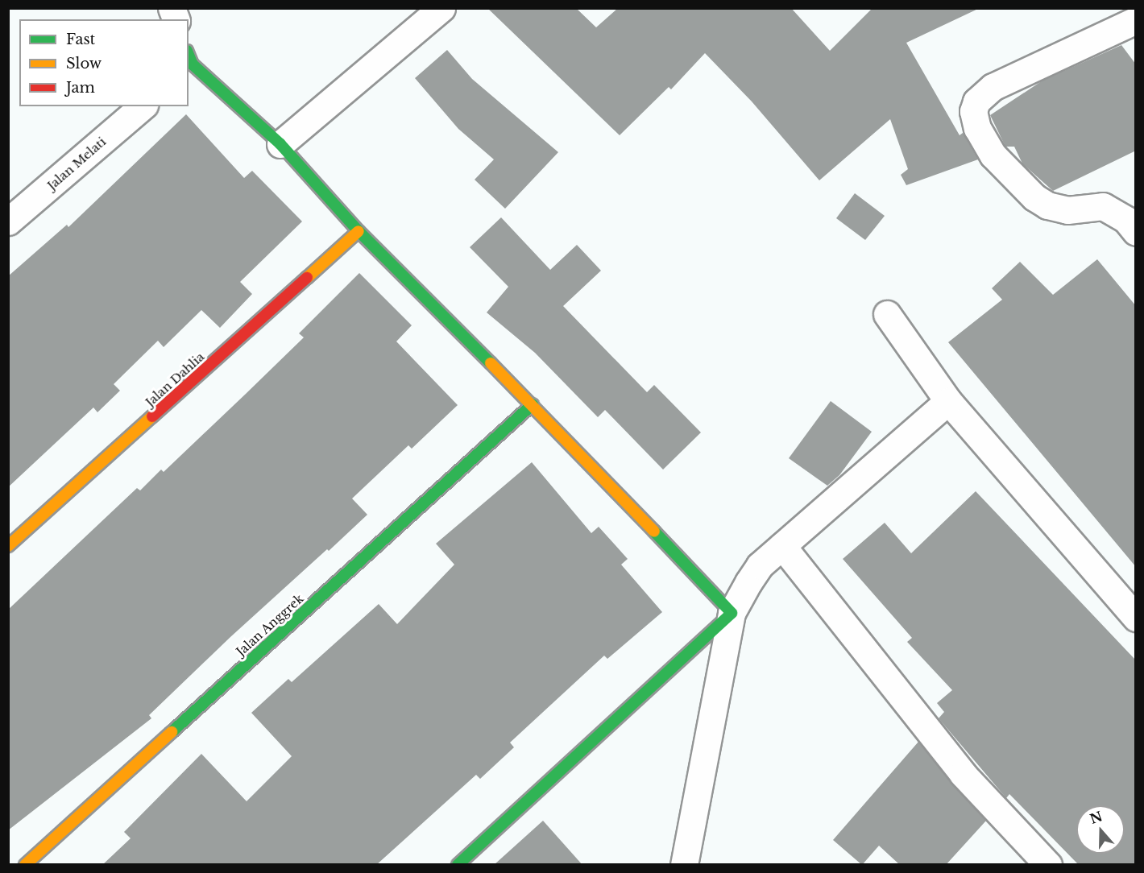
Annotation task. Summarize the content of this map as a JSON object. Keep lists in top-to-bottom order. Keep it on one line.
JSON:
{"streets":{"street":["Jalan Melati","Jalan Dahlia","Jalan Anggrek"]},"legend":["Fast","Slow","Jam"],"north":"top"}
